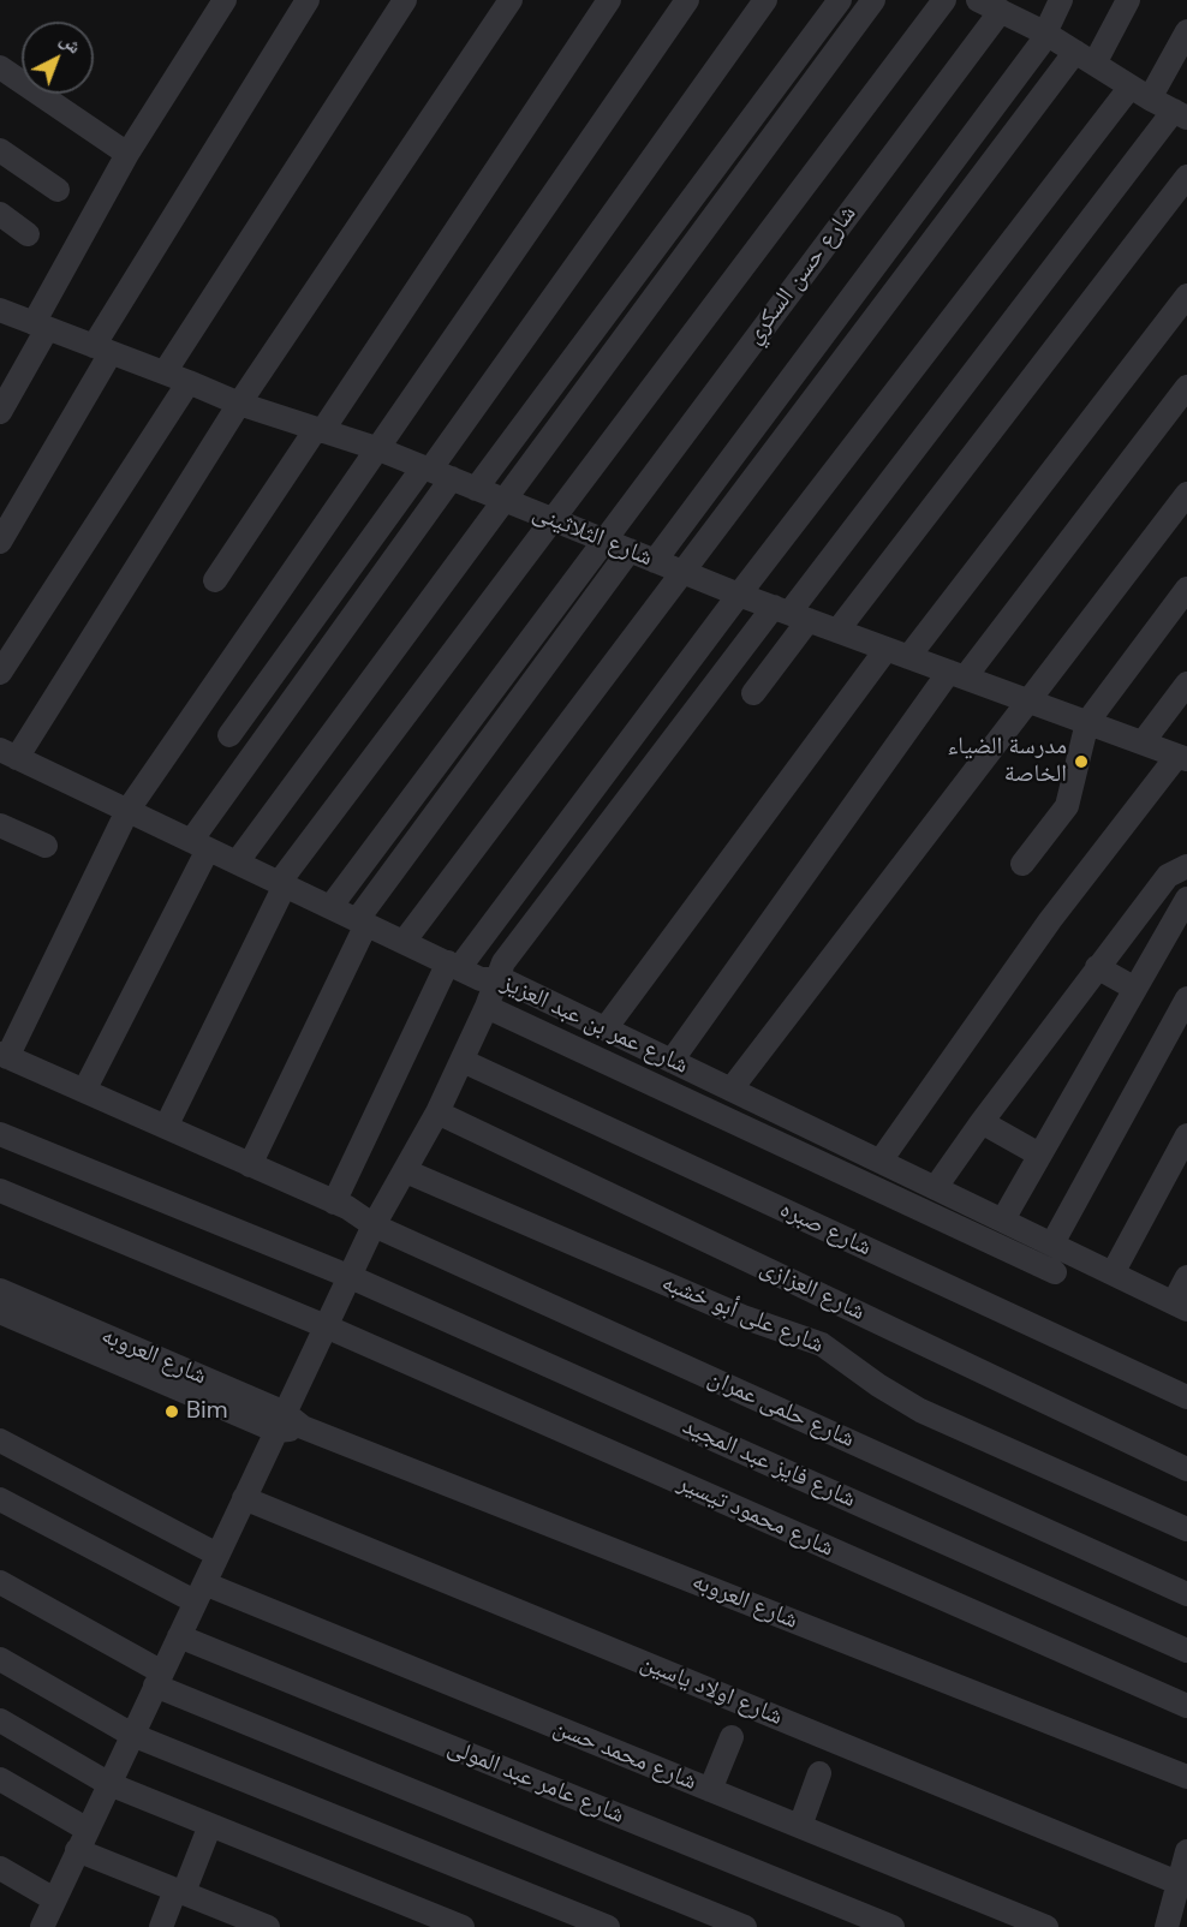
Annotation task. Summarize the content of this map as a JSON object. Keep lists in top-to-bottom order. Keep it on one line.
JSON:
{"streets":{"street":["شارع حسن السكري","شارع الثلاثينى","شارع عمر بن عبد العزيز","شارع صبره","شارع العزازى","شارع على أبو خشبه","شارع العروبه","شارع حلمى عمران","شارع فايز عبد المجيد","شارع محمود تيسير","شارع اولاد ياسين","شارع محمد حسن","شارع عامر عبد المولى"]},"crossings":[["شارع حسن السكري","شارع الثلاثينى"],["شارع حسن السكري","شارع عمر بن عبد العزيز"]],"places":["مدرسة الضياء الخاصة","Bim"],"north":"top right"}
